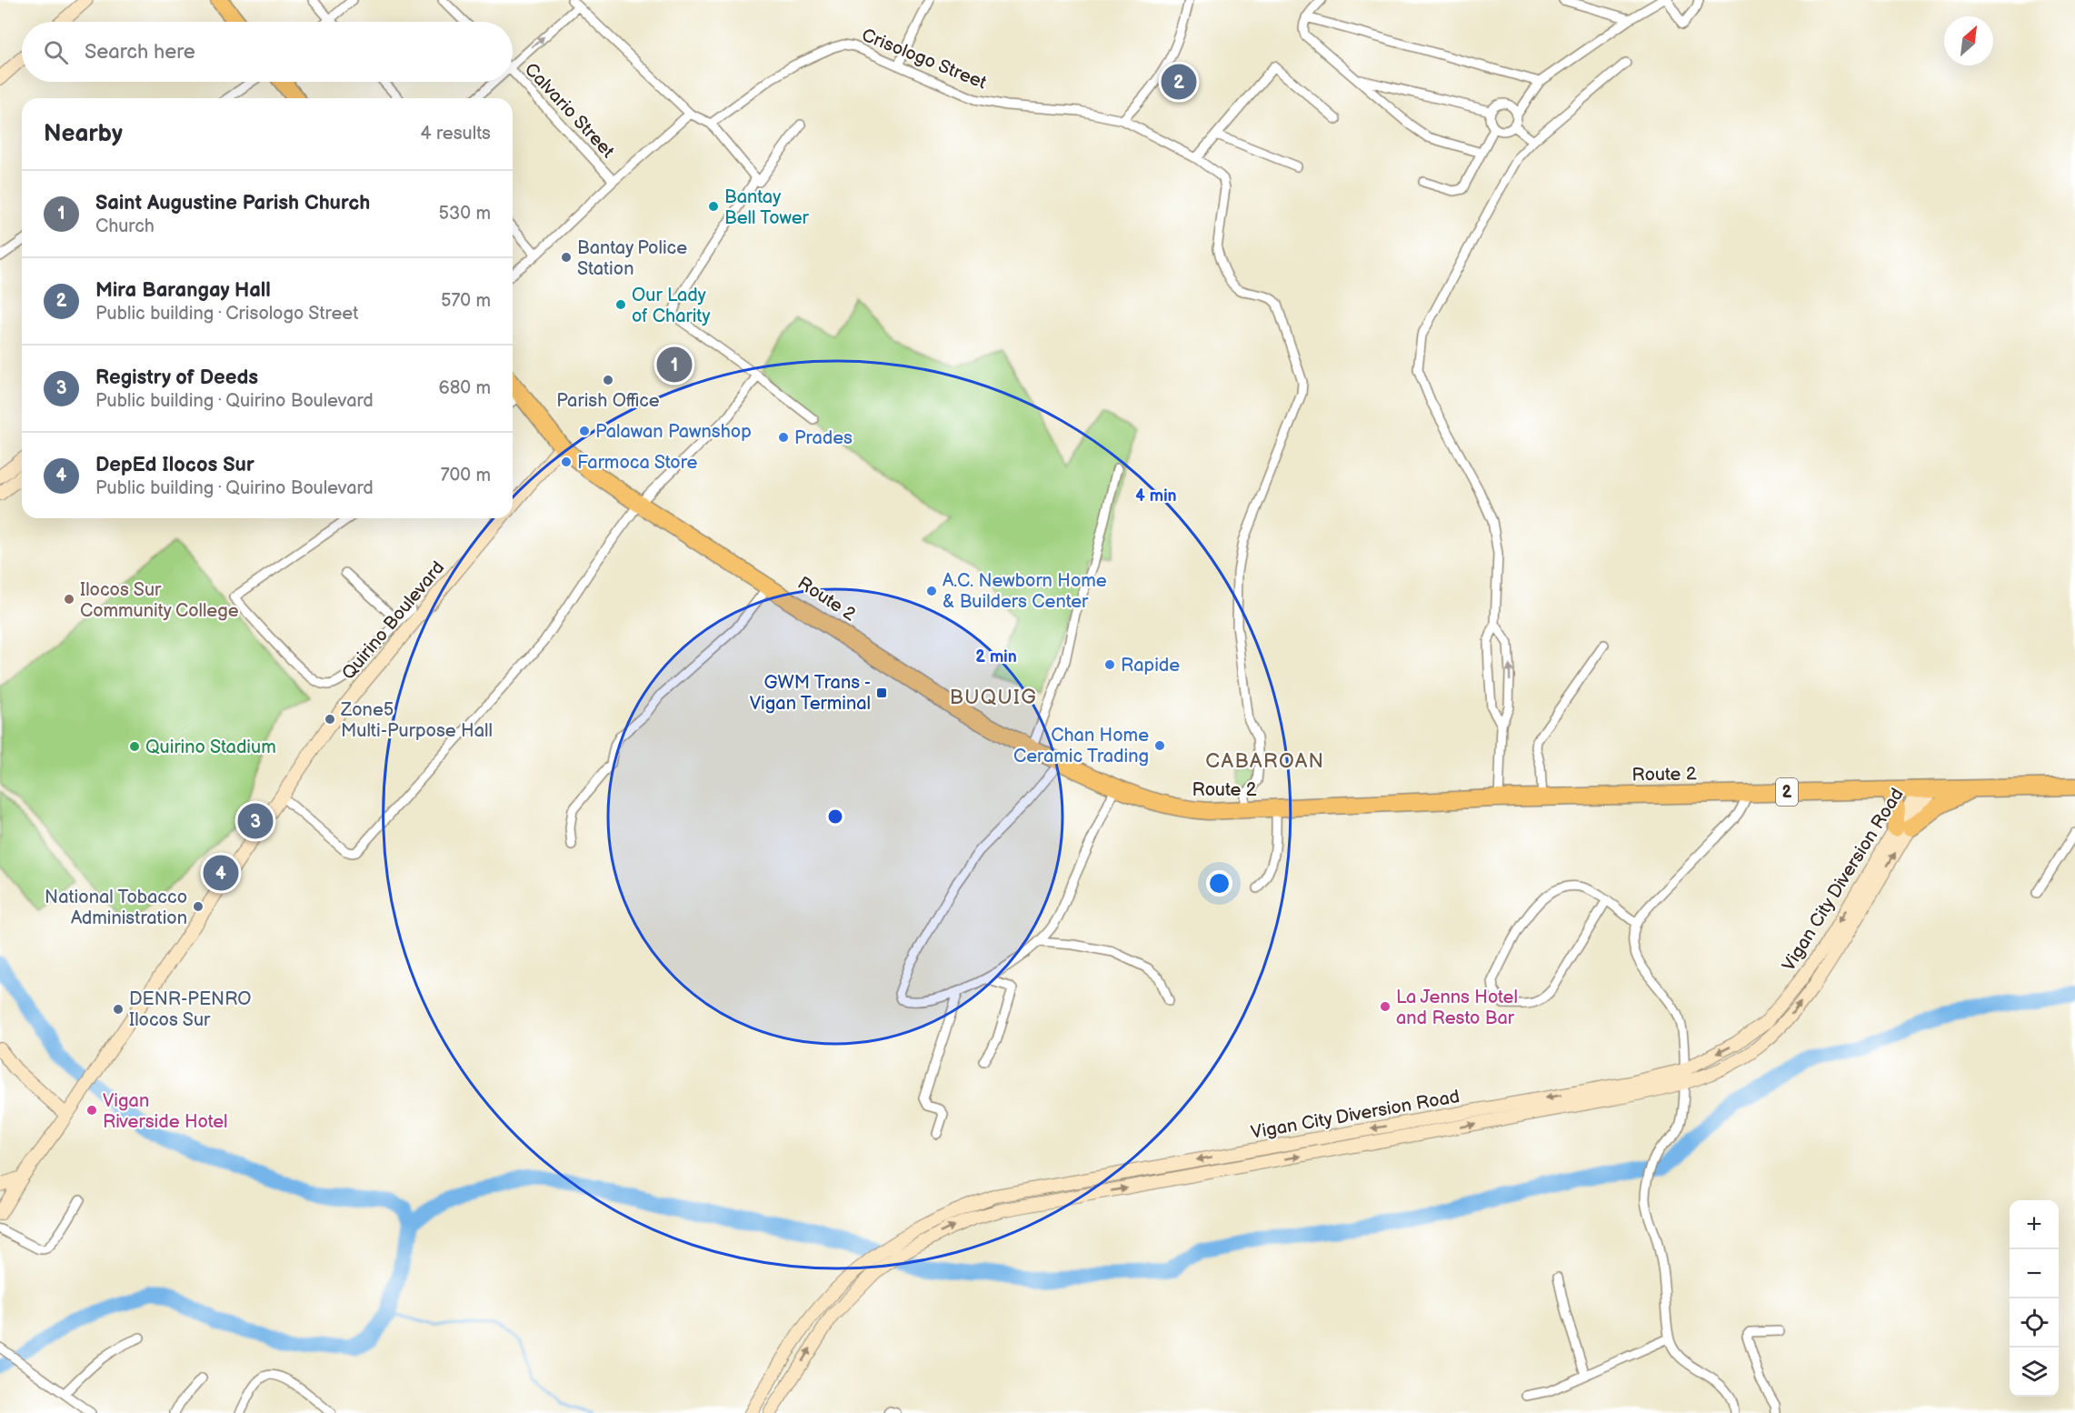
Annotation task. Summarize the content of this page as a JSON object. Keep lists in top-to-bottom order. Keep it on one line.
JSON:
{"streets":{"highway":["Route 2","2"],"main road":["Quirino Boulevard","Vigan City Diversion Road"],"street":["Crisologo Street","Calvario Street"]},"crossings":[["Crisologo Street","Route 2"],["Route 2","Quirino Boulevard"],["Route 2","Vigan City Diversion Road"]],"districts":["BUQUIG","CABAROAN"],"places":{"other":["Bantay Bell Tower","Bantay Police Station","Our Lady of Charity","Parish Office","Palawan Pawnshop","Prades","Farmoca Store","A.C. Newborn Home & Builders Center","Ilocos Sur Community College","Rapide","Zone5 Multi-Purpose Hall","Chan Home Ceramic Trading","Quirino Stadium","National Tobacco Administration","La Jenns Hotel and Resto Bar","DENR-PENRO Ilocos Sur","Vigan Riverside Hotel"],"transit":["GWM Trans - Vigan Terminal"]},"north":"top right","page":{"search":"Search here","pins":["2","1","3","4"],"heading":["Nearby","4 results"],"list":[{"mark":"1","name":"Saint Augustine Parish Church","note":"Church","value":"530 m"},{"mark":"2","name":"Mira Barangay Hall","note":"Public building · Crisologo Street","value":"570 m"},{"mark":"3","name":"Registry of Deeds","note":"Public building · Quirino Boulevard","value":"680 m"},{"mark":"4","name":"DepEd Ilocos Sur","note":"Public building · Quirino Boulevard","value":"700 m"}],"map_buttons":["+","−"]},"rings":["4 min","2 min"]}
